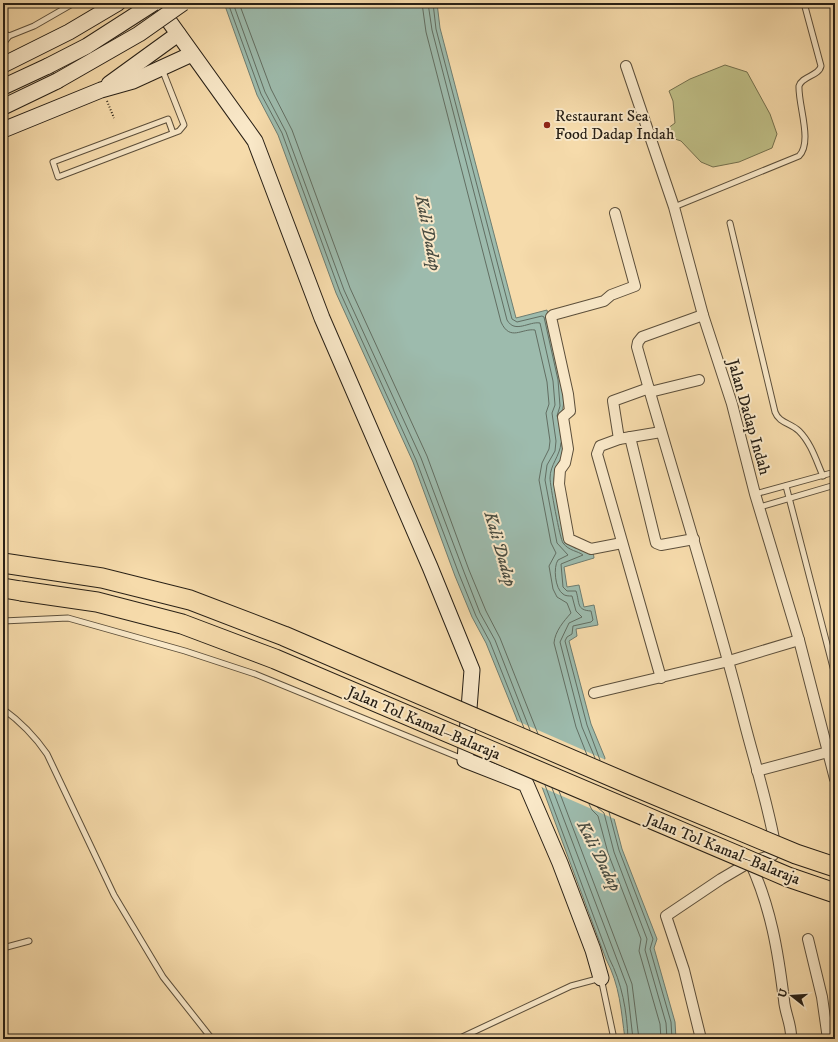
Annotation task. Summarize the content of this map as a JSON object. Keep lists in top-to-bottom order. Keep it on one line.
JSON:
{"streets":{"highway":["Jalan Tol Kamal–Balaraja"],"street":["Jalan Dadap Indah"]},"water":["Kali Dadap"],"places":["Restaurant Sea Food Dadap Indah"],"north":"left"}
